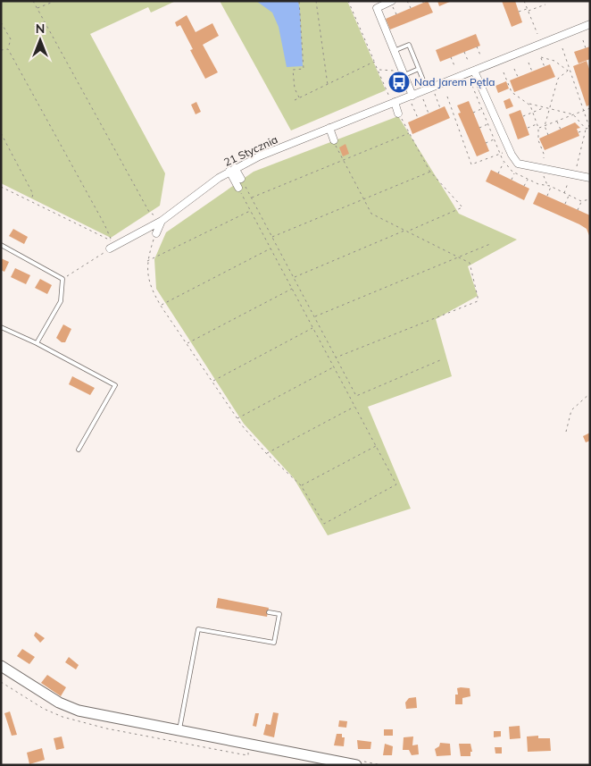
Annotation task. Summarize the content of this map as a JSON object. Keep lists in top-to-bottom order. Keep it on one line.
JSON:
{"streets":{"street":["21 Stycznia"]},"places":{"bus stop":["Nad Jarem Pętla"]},"north":"top"}
